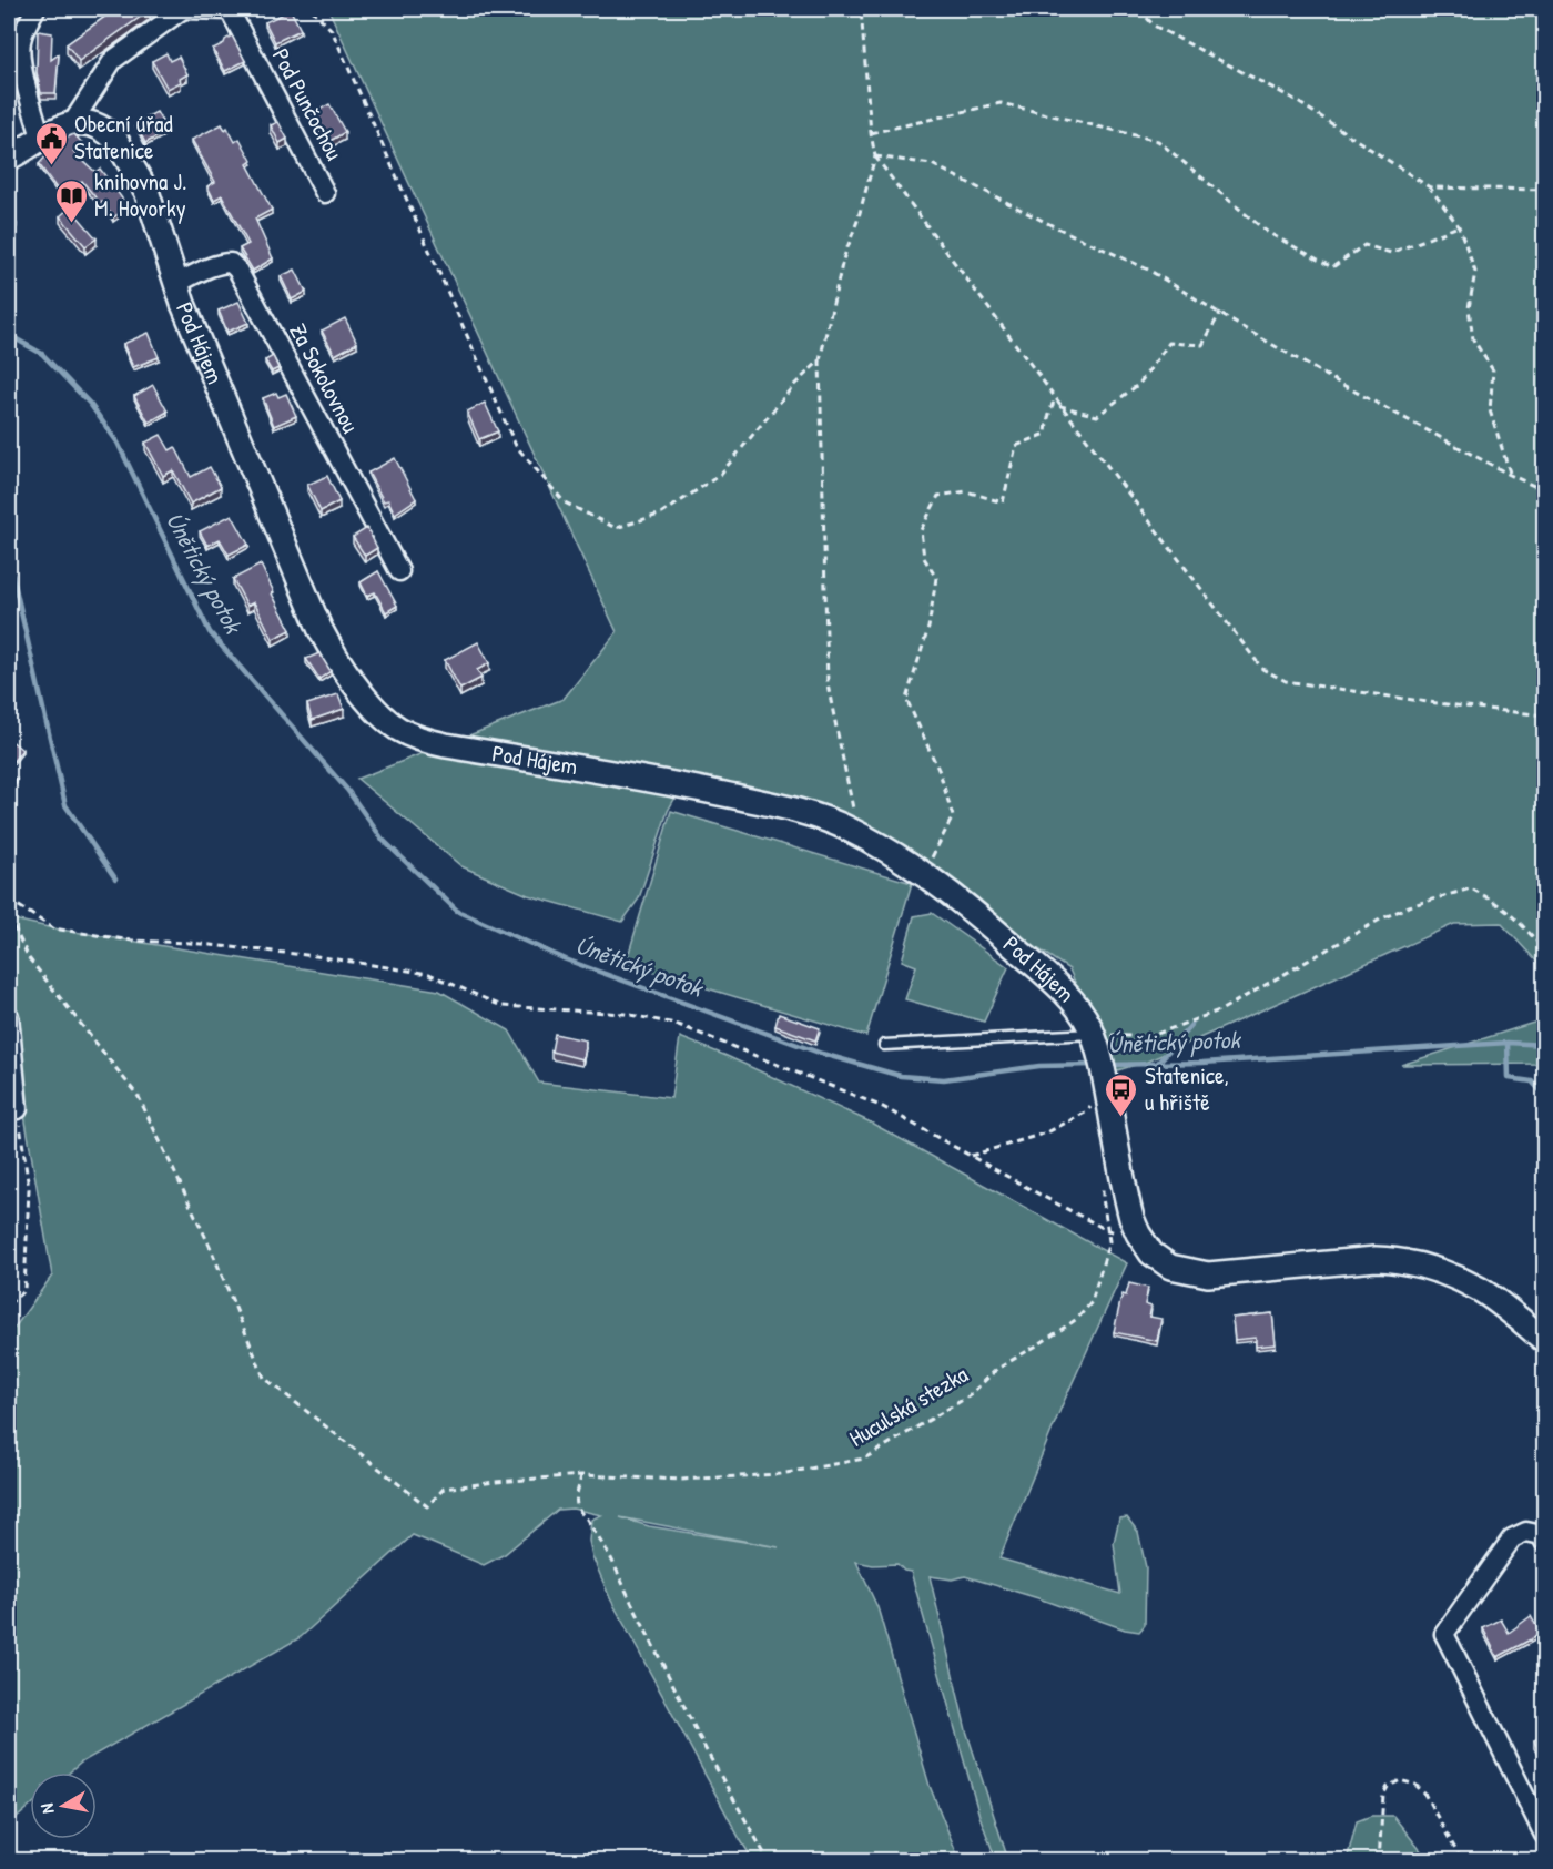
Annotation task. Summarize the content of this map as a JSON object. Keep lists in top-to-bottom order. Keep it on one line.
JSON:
{"streets":{"street":["Pod Punčochou","Pod Hájem","Za Sokolovnou"],"path":["Huculská stezka"]},"crossings":[["Pod Punčochou","Pod Hájem"],["Pod Hájem","Za Sokolovnou"]],"water":["Únětický potok"],"places":{"public building":["Obecní úřad Statenice"],"library":["knihovna J. M. Hovorky"],"bus stop":["Statenice, u hřiště"]},"north":"left"}
